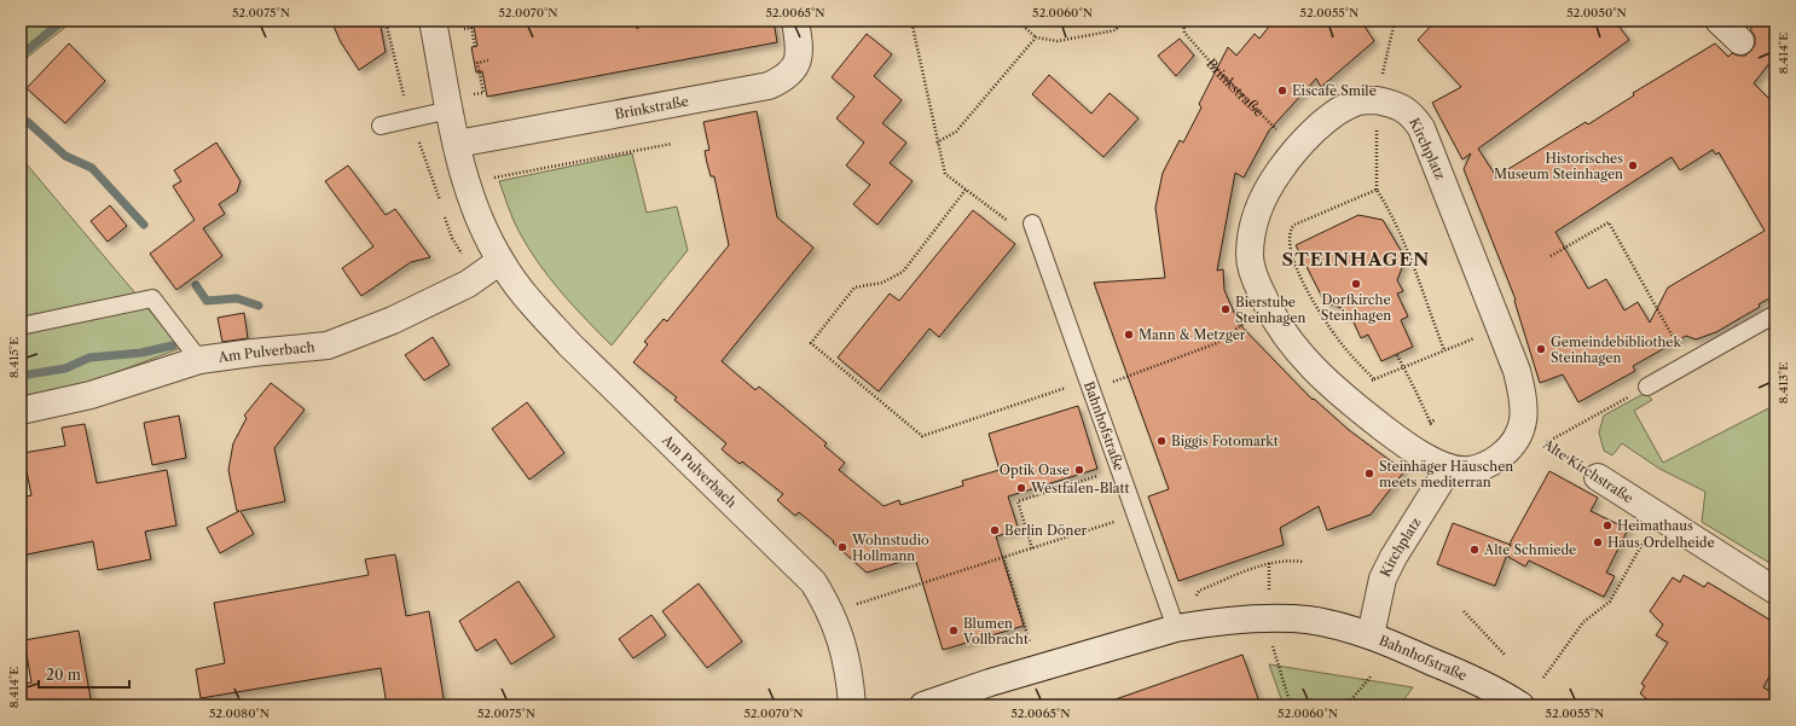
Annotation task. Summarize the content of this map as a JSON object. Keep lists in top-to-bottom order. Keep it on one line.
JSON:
{"streets":{"street":["Brinkstraße","Kirchplatz","Am Pulverbach","Bahnhofstraße","Alte Kirchstraße"]},"crossings":[["Brinkstraße","Kirchplatz"],["Brinkstraße","Am Pulverbach"],["Kirchplatz","Bahnhofstraße"],["Kirchplatz","Alte Kirchstraße"]],"districts":["STEINHAGEN"],"places":["Eiscafè Smile","Historisches Museum Steinhagen","Dorfkirche Steinhagen","Bierstube Steinhagen","Mann & Metzger","Gemeindebibliothek Steinhagen","Biggis Fotomarkt","Optik Oase","Steinhäger Häuschen meets mediterran","Westfalen-Blatt","Heimathaus","Berlin Döner","Haus Ordelheide","Wohnstudio Hollmann","Alte Schmiede","Blumen Vollbracht"],"scale_bar":"20 m","coordinates":["52.0075°N","52.0070°N","52.0065°N","52.0060°N","52.0055°N","52.0050°N","8.414°E","8.415°E","8.413°E","52.0080°N"]}
